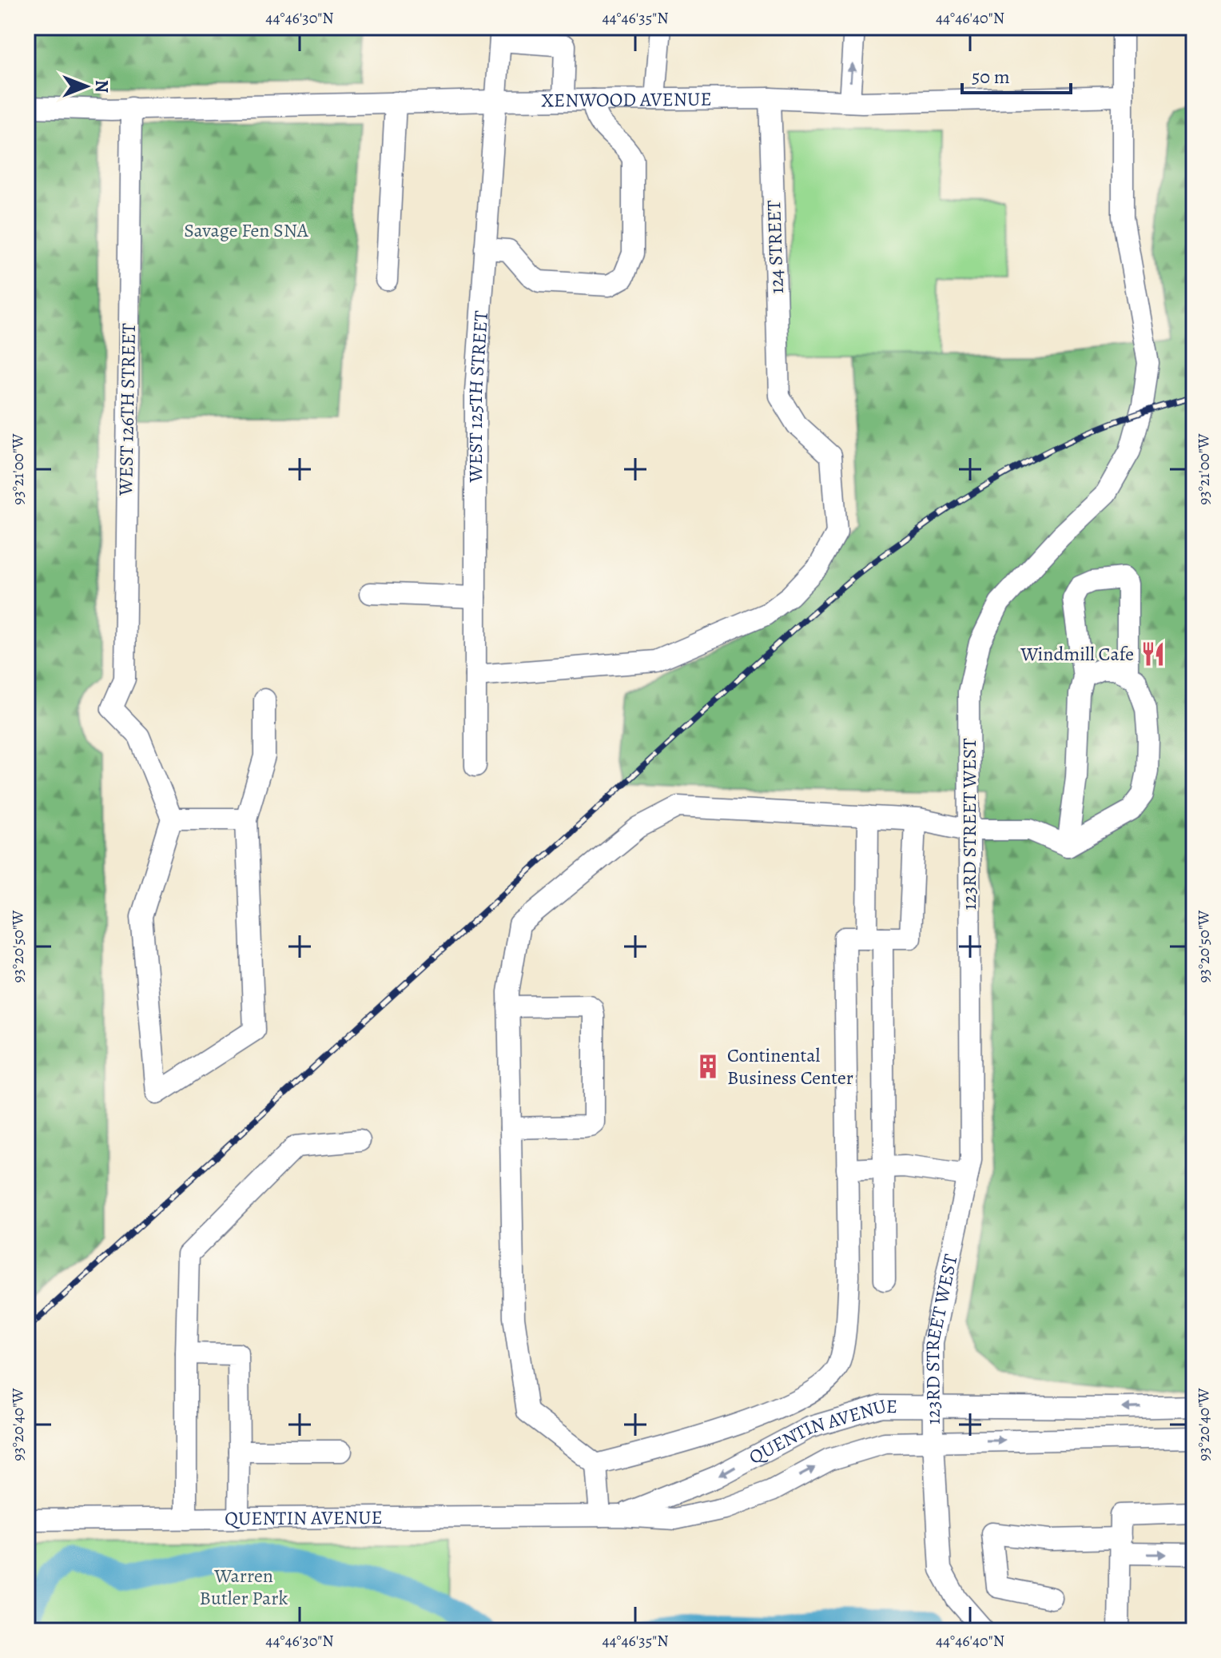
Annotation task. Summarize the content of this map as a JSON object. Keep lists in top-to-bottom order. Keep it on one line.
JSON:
{"streets":{"street":["XENWOOD AVENUE","124 STREET","WEST 125TH STREET","WEST 126TH STREET","123RD STREET WEST","QUENTIN AVENUE"]},"crossings":[["XENWOOD AVENUE","124 STREET"],["XENWOOD AVENUE","WEST 125TH STREET"],["XENWOOD AVENUE","WEST 126TH STREET"],["XENWOOD AVENUE","123RD STREET WEST"],["124 STREET","WEST 125TH STREET"],["123RD STREET WEST","QUENTIN AVENUE"]],"parks":["Savage Fen SNA","Warren Butler Park"],"places":{"restaurant":["Windmill Cafe"],"building":["Continental Business Center"]},"scale_bar":"50 m","north":"right","coordinates":["44°46'30\"N","44°46'35\"N","44°46'40\"N","93°21'00\"W","93°20'50\"W","93°20'40\"W"]}
